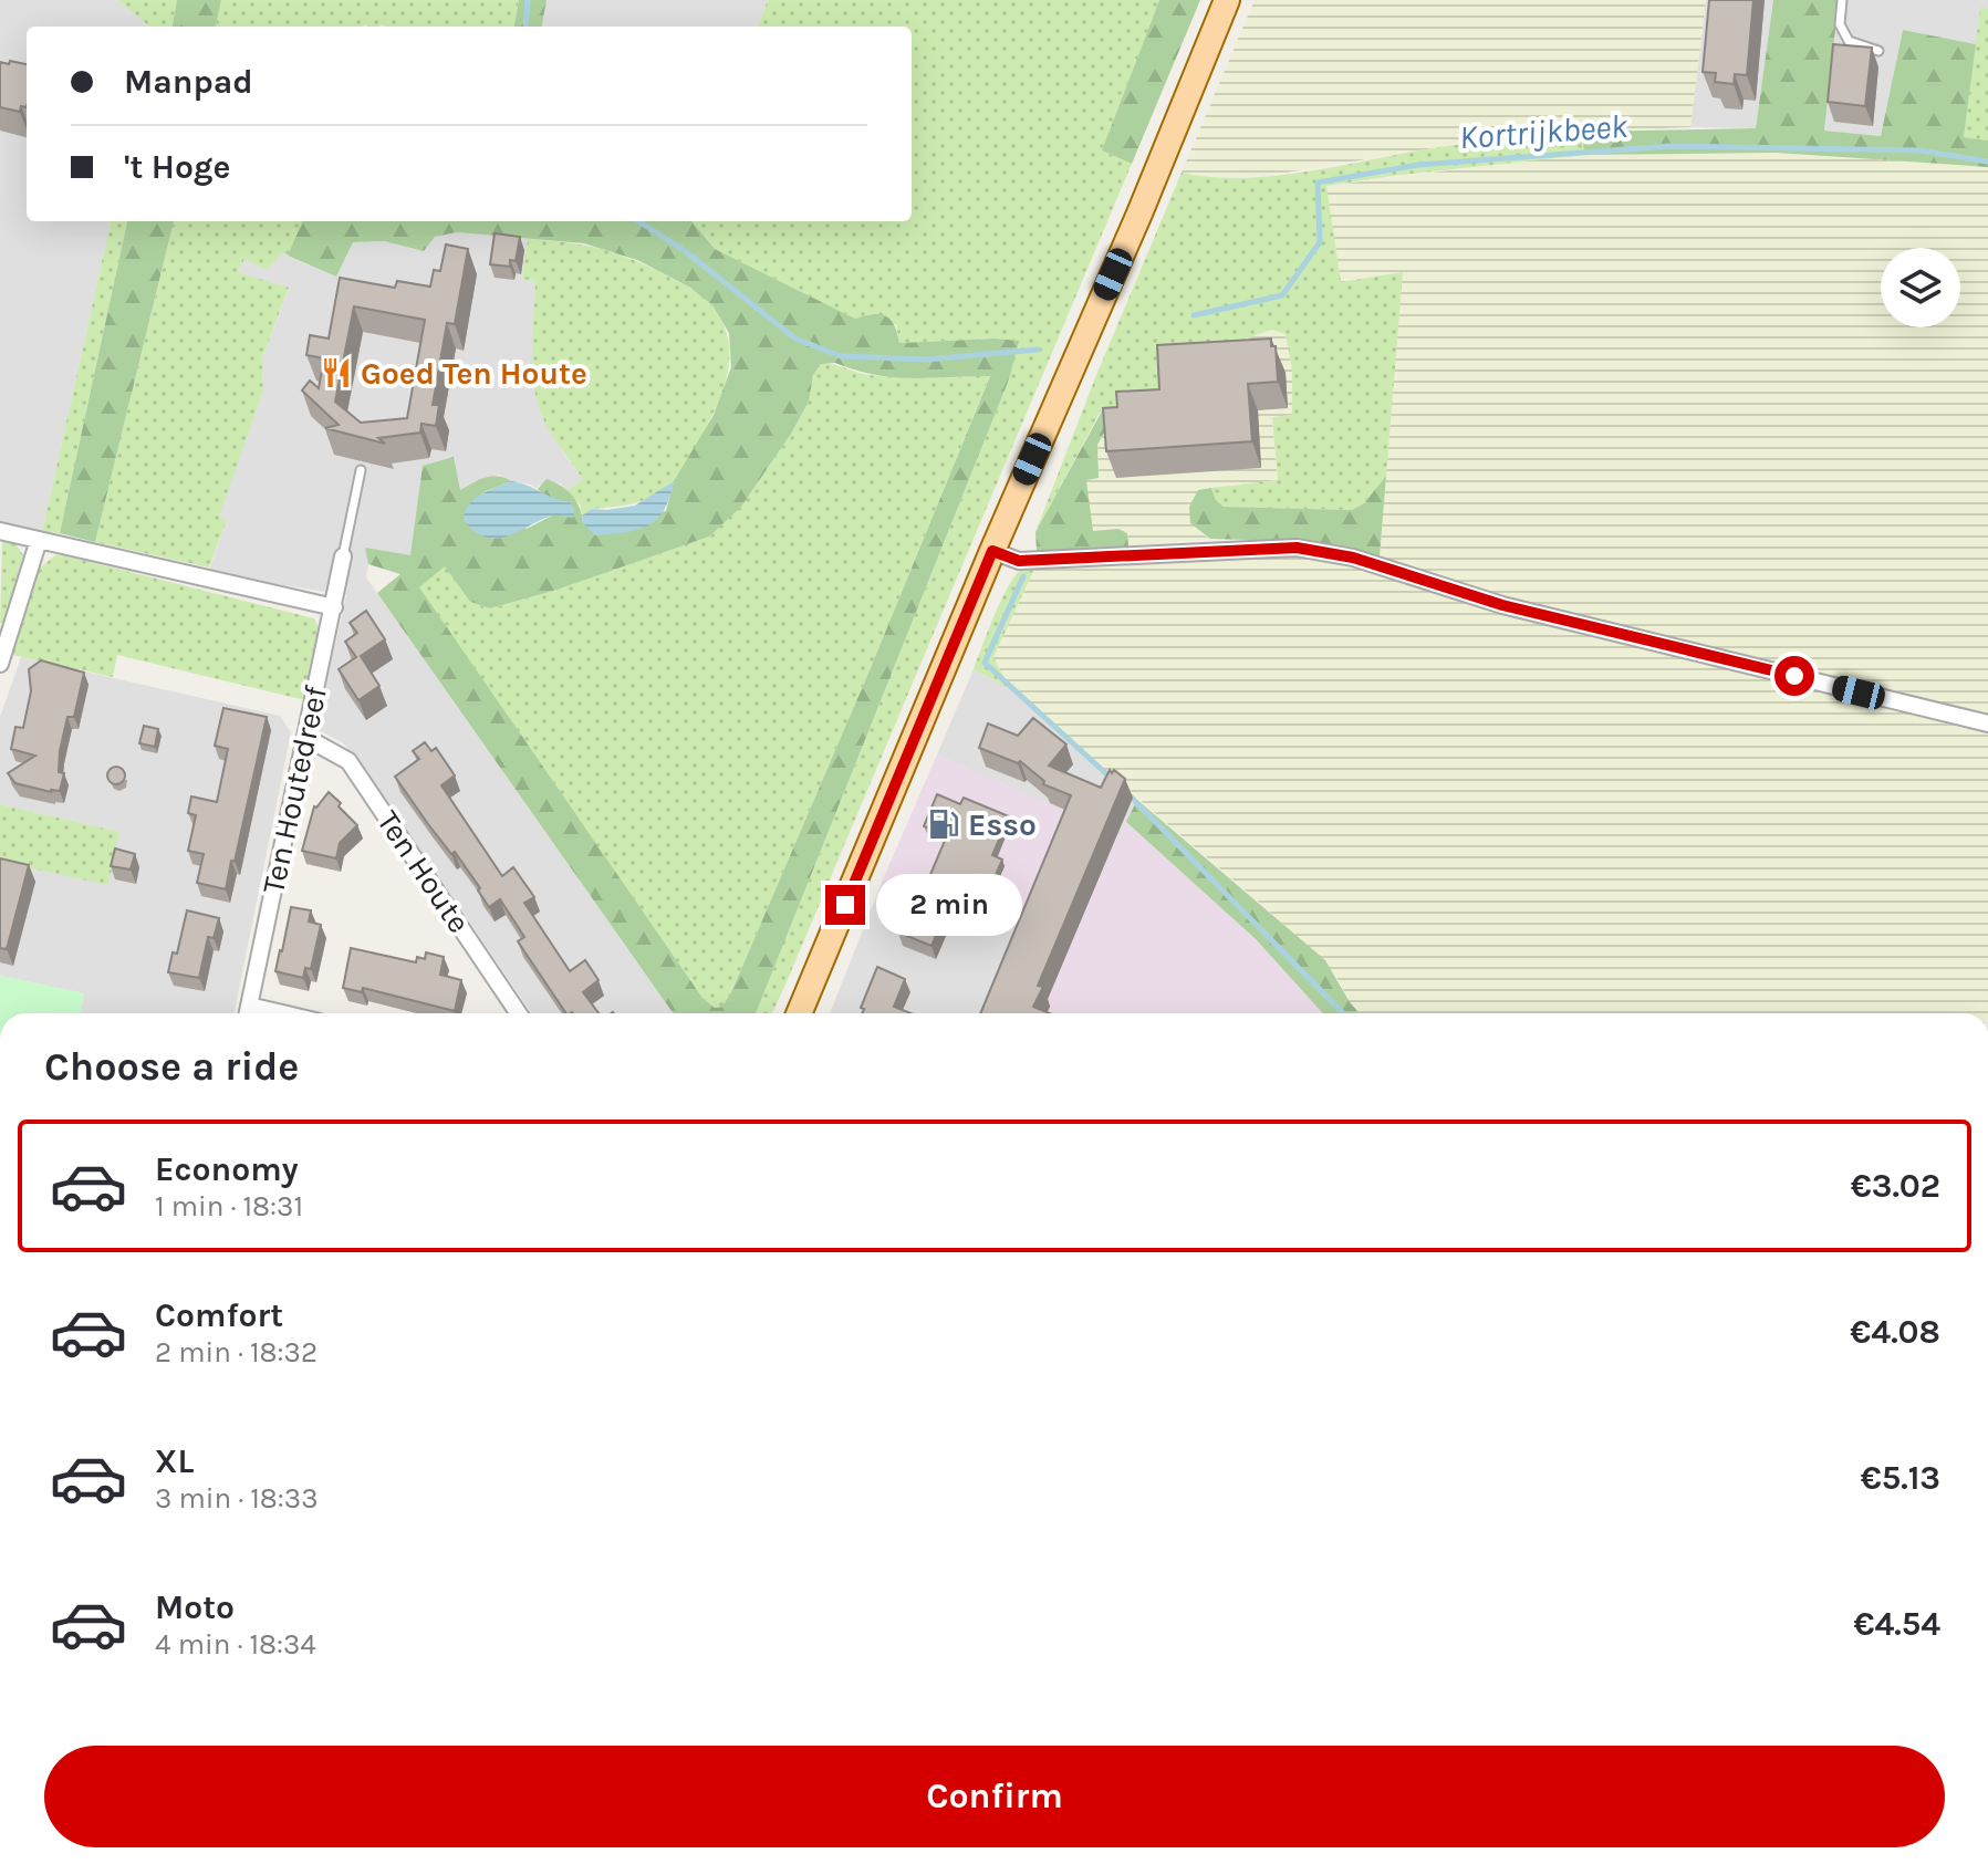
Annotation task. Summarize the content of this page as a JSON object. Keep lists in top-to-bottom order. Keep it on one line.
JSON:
{"streets":{"street":["Ten Houtedreef","Ten Houte"]},"crossings":[["Ten Houtedreef","Ten Houte"]],"water":["Kortrijkbeek"],"places":{"restaurant":["Goed Ten Houte"],"fuel station":["Esso"]},"page":{"banner":["Manpad","'t Hoge"],"bubble":"2 min","heading":"Choose a ride","list":[{"name":"Economy","note":"1 min · 18:31","value":"€3.02"},{"name":"Comfort","note":"2 min · 18:32","value":"€4.08"},{"name":"XL","note":"3 min · 18:33","value":"€5.13"},{"name":"Moto","note":"4 min · 18:34","value":"€4.54"}],"buttons":"Confirm"}}
